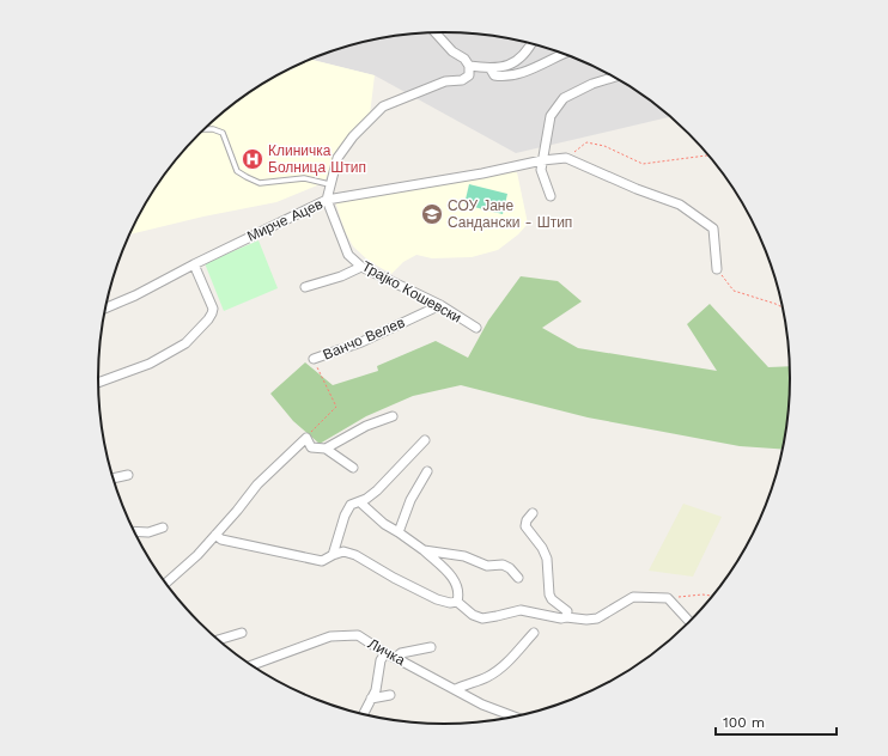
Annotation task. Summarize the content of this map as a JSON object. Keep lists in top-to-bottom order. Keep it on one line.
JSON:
{"streets":{"street":["Мирче Ацев","Трајко Кошевски","Ванчо Велев","Личка"]},"crossings":[["Мирче Ацев","Трајко Кошевски"],["Трајко Кошевски","Ванчо Велев"]],"places":{"hospital":["Клиничка Болница Штип"],"school or university":["СОУ Јане Сандански - Штип"]},"scale_bar":"100 m"}
